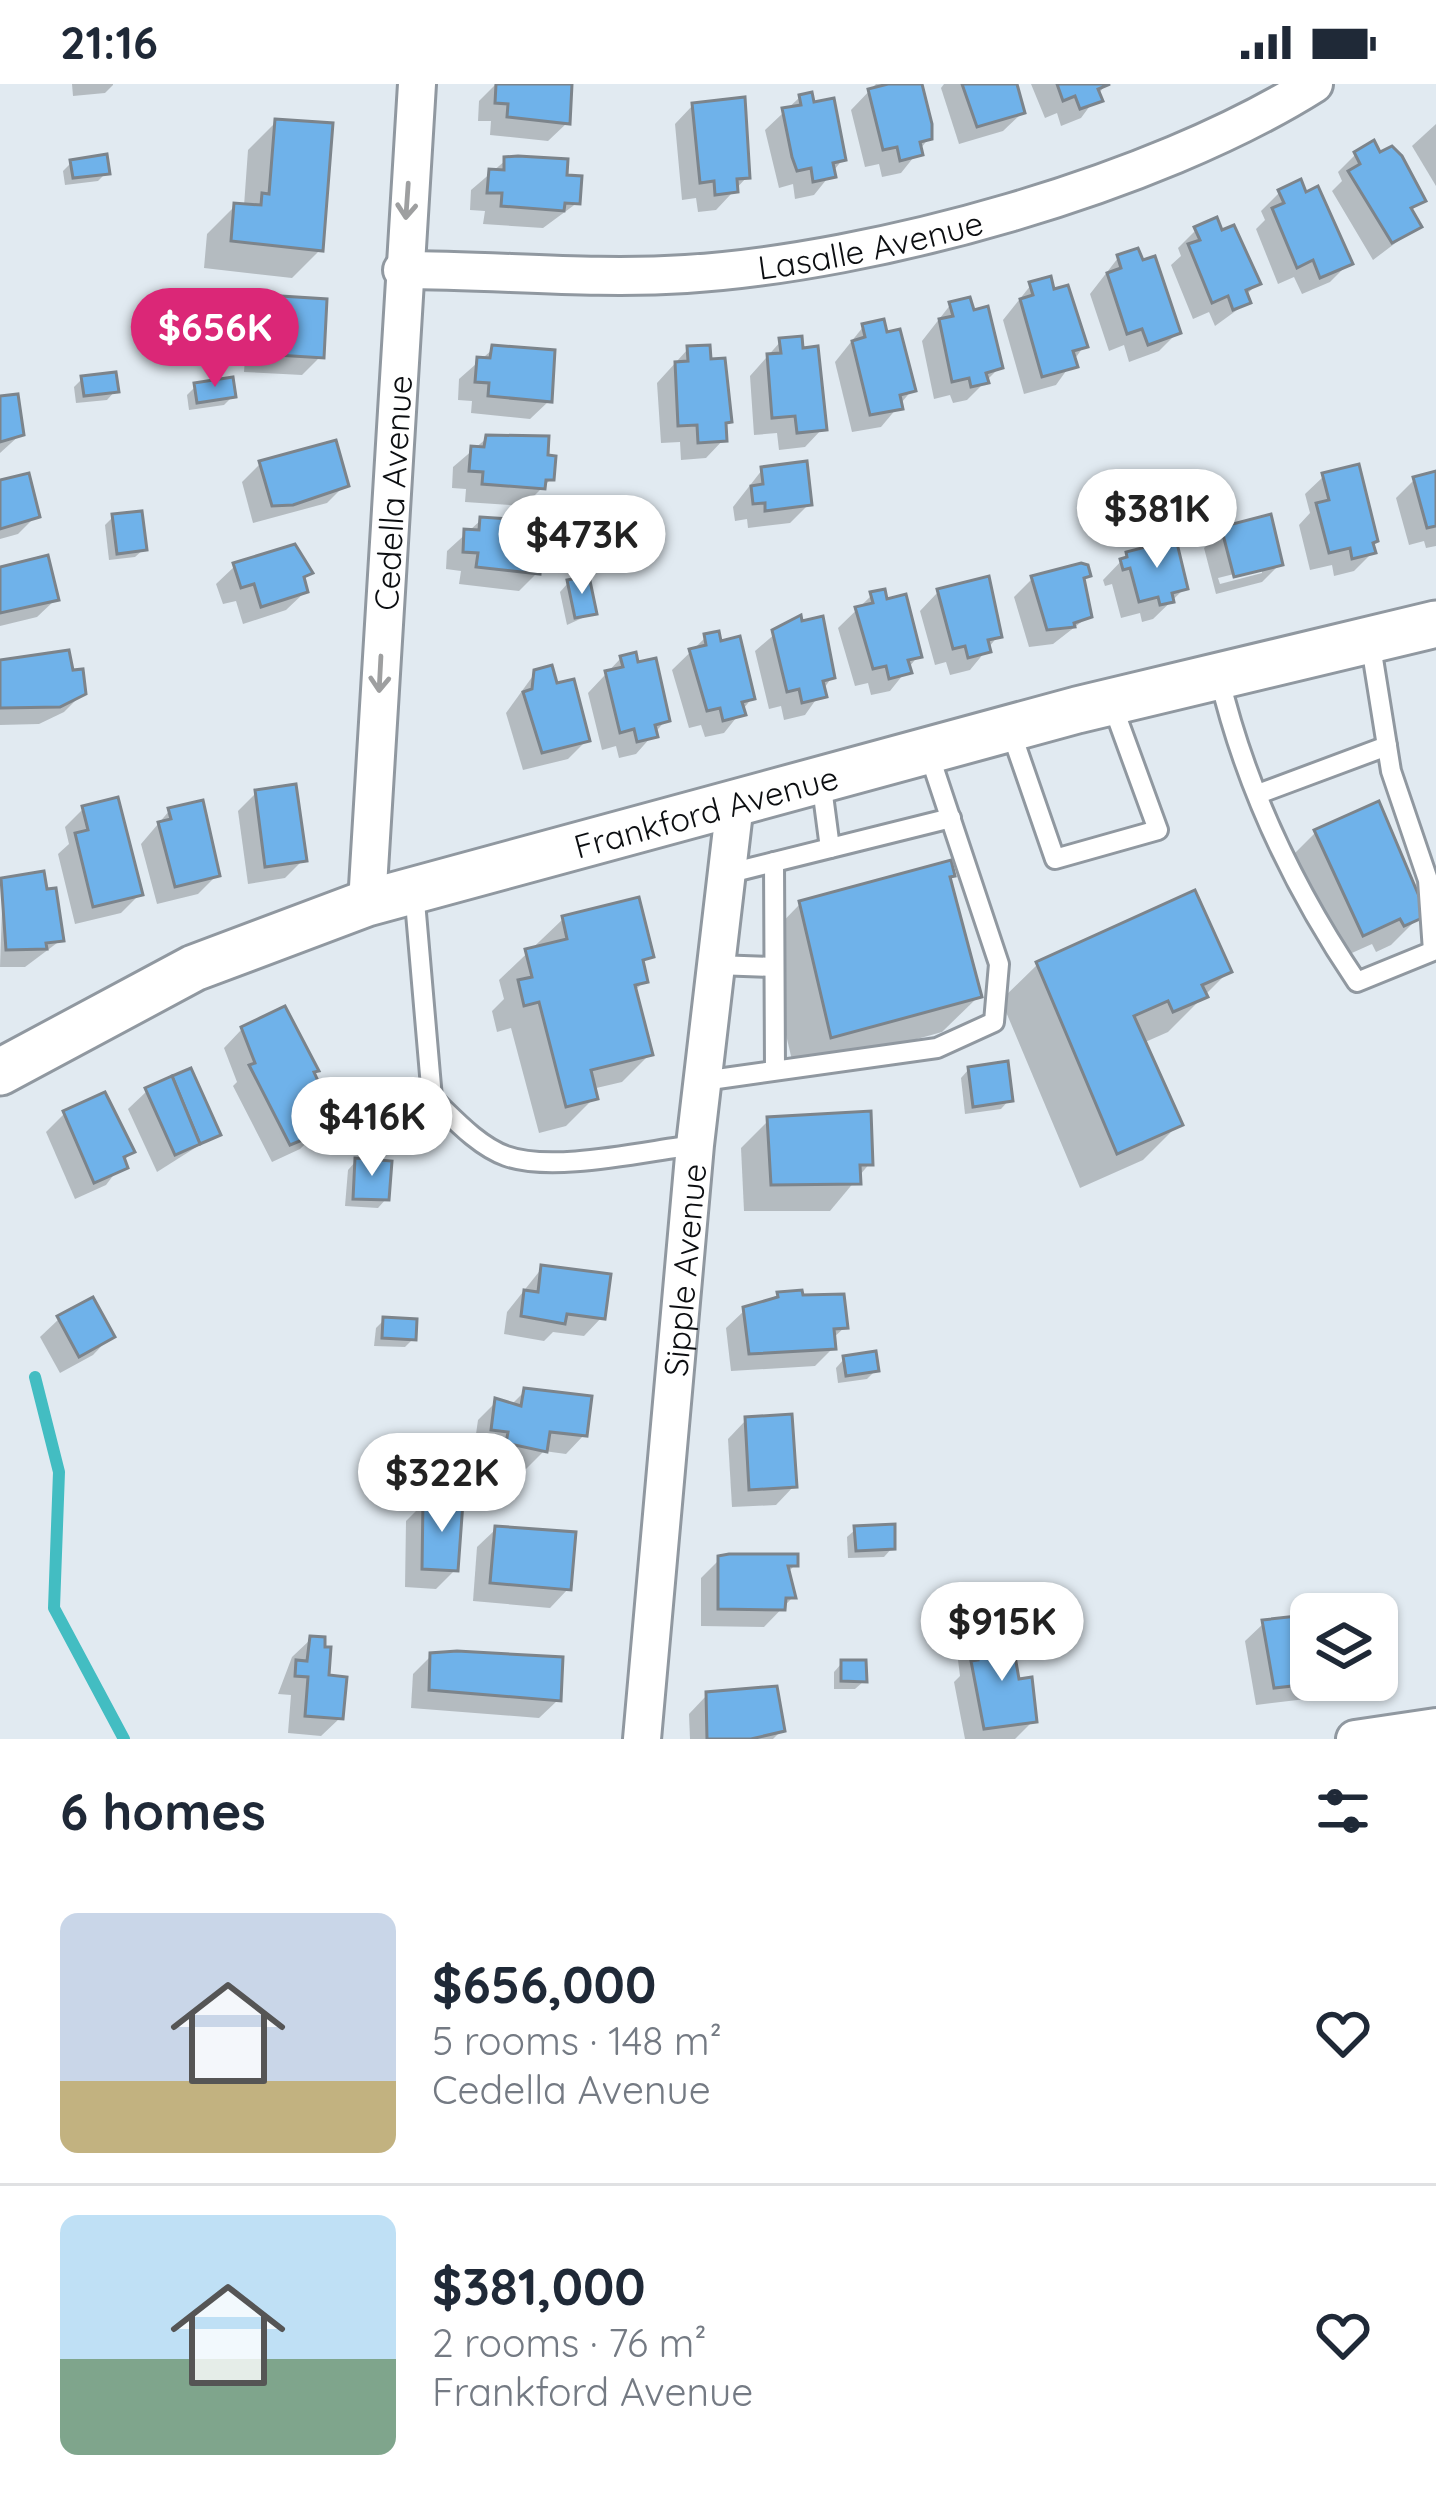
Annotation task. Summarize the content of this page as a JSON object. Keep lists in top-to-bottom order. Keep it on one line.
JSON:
{"streets":{"street":["Lasalle Avenue","Cedella Avenue","Frankford Avenue","Sipple Avenue"]},"crossings":[["Lasalle Avenue","Cedella Avenue"],["Cedella Avenue","Frankford Avenue"],["Frankford Avenue","Sipple Avenue"]],"one_way":["Cedella Avenue"],"page":{"status":"21:16","price":["$656K","$381K","$473K","$416K","$322K","$915K"],"heading":"6 homes","list":[{"name":"$656,000","note":"5 rooms · 148 m² · Cedella Avenue"},{"name":"$381,000","note":"2 rooms · 76 m² · Frankford Avenue"}]}}
